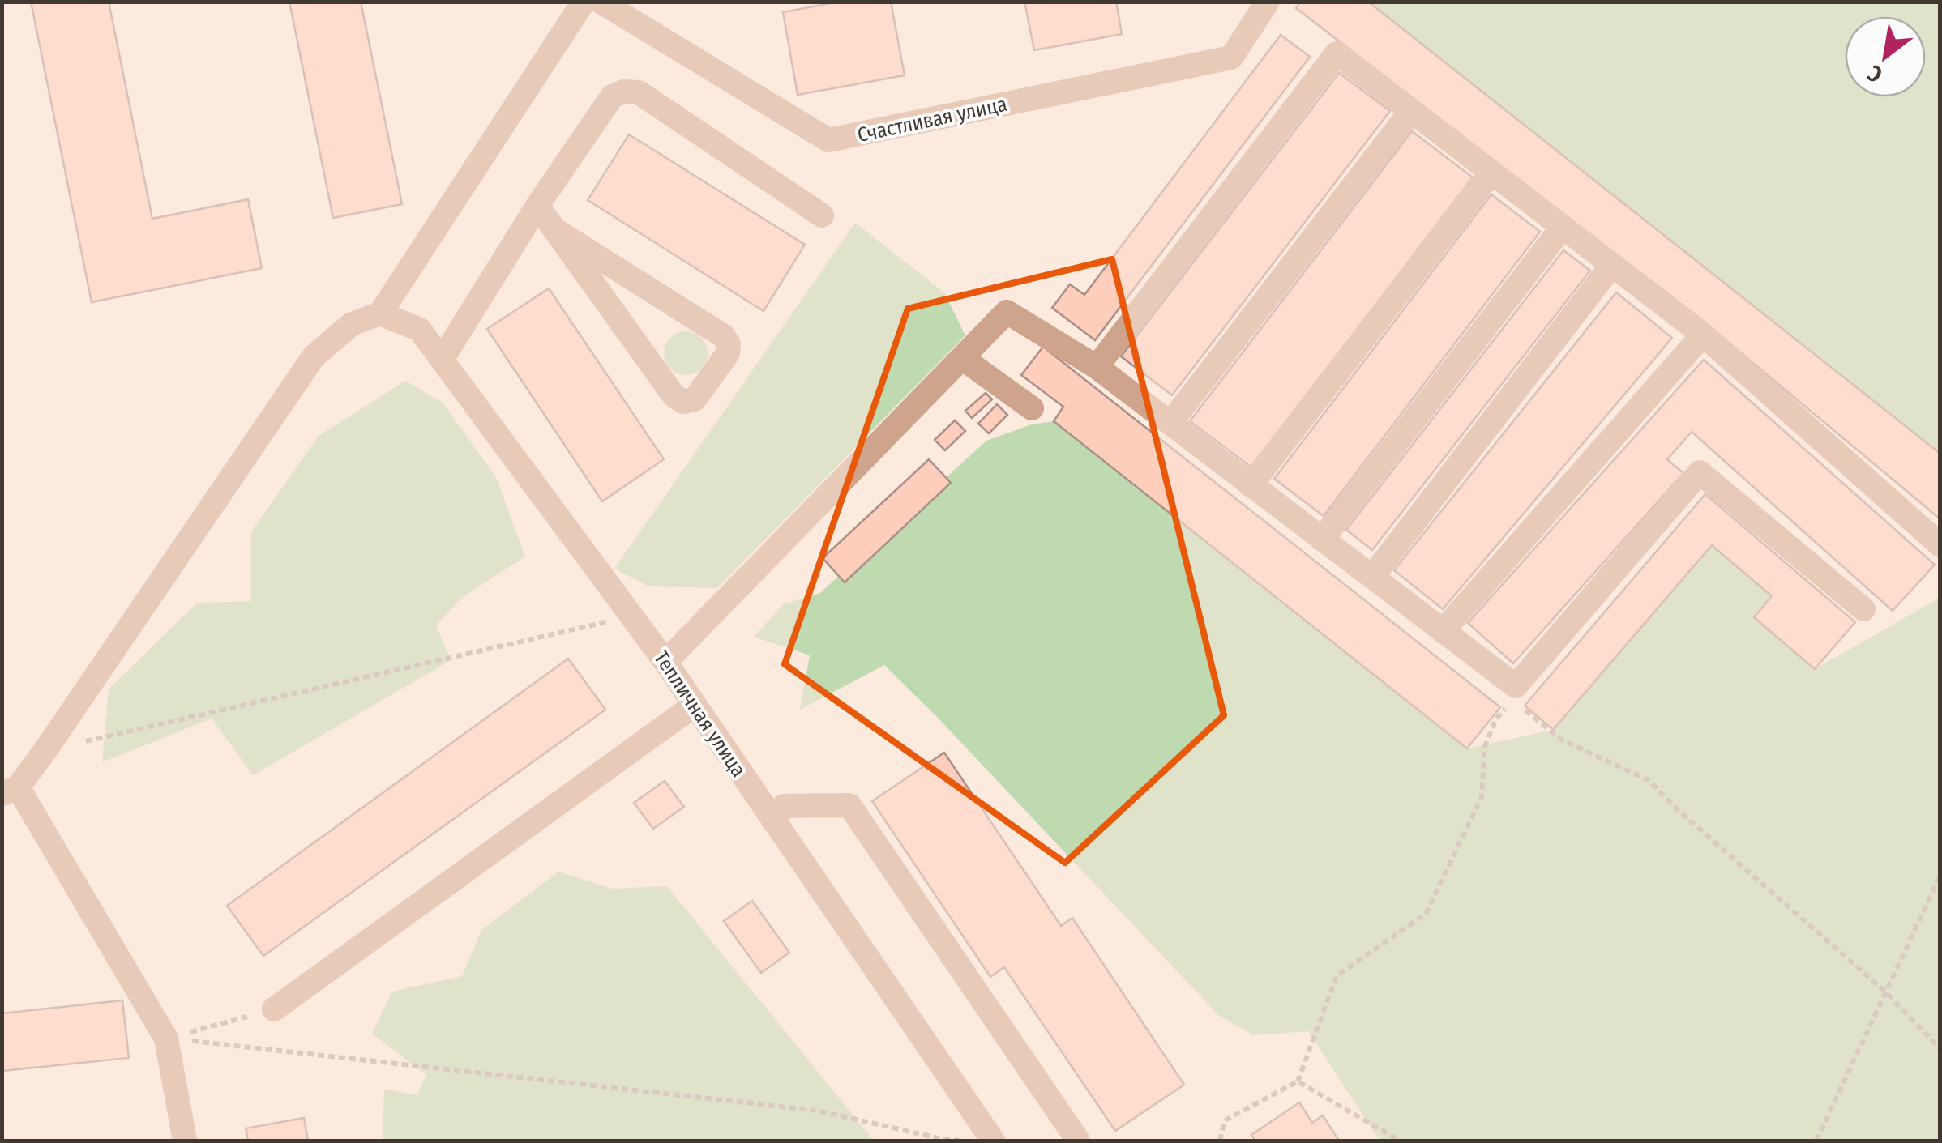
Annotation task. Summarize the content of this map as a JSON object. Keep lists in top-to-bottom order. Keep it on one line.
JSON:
{"streets":{"street":["Счастливая улица","Тепличная улица"]},"north":"bottom left"}
